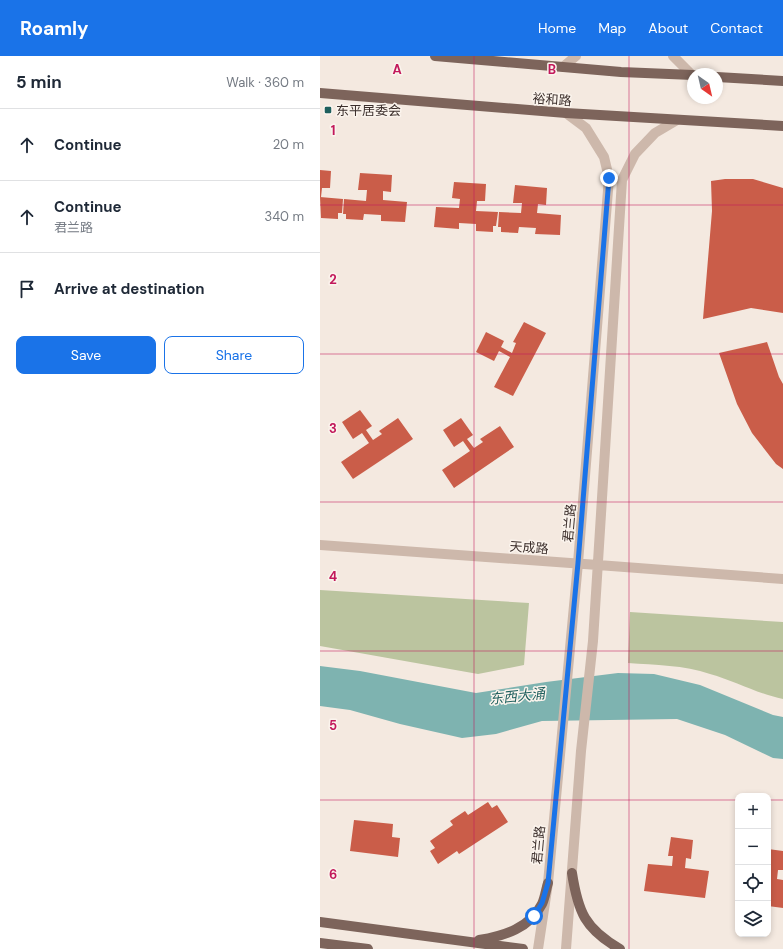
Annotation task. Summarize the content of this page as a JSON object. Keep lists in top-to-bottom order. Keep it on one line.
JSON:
{"streets":{"main road":["裕和路"],"street":["君兰路","天成路"]},"crossings":[["裕和路","君兰路"],["君兰路","天成路"]],"water":["东西大涌"],"places":{"transit":["东平居委会"]},"north":"bottom right","page":{"header":"Roamly","nav":["Home","Map","About","Contact"],"heading":["5 min","Walk · 360 m"],"list":[["Continue","20 m"],["Continue","君兰路","340 m"],"Arrive at destination"],"buttons":["Save","Share"],"map_buttons":["+","−"]},"grid":{"columns":["A","B"],"rows":["1","2","3","4","5","6"]}}
